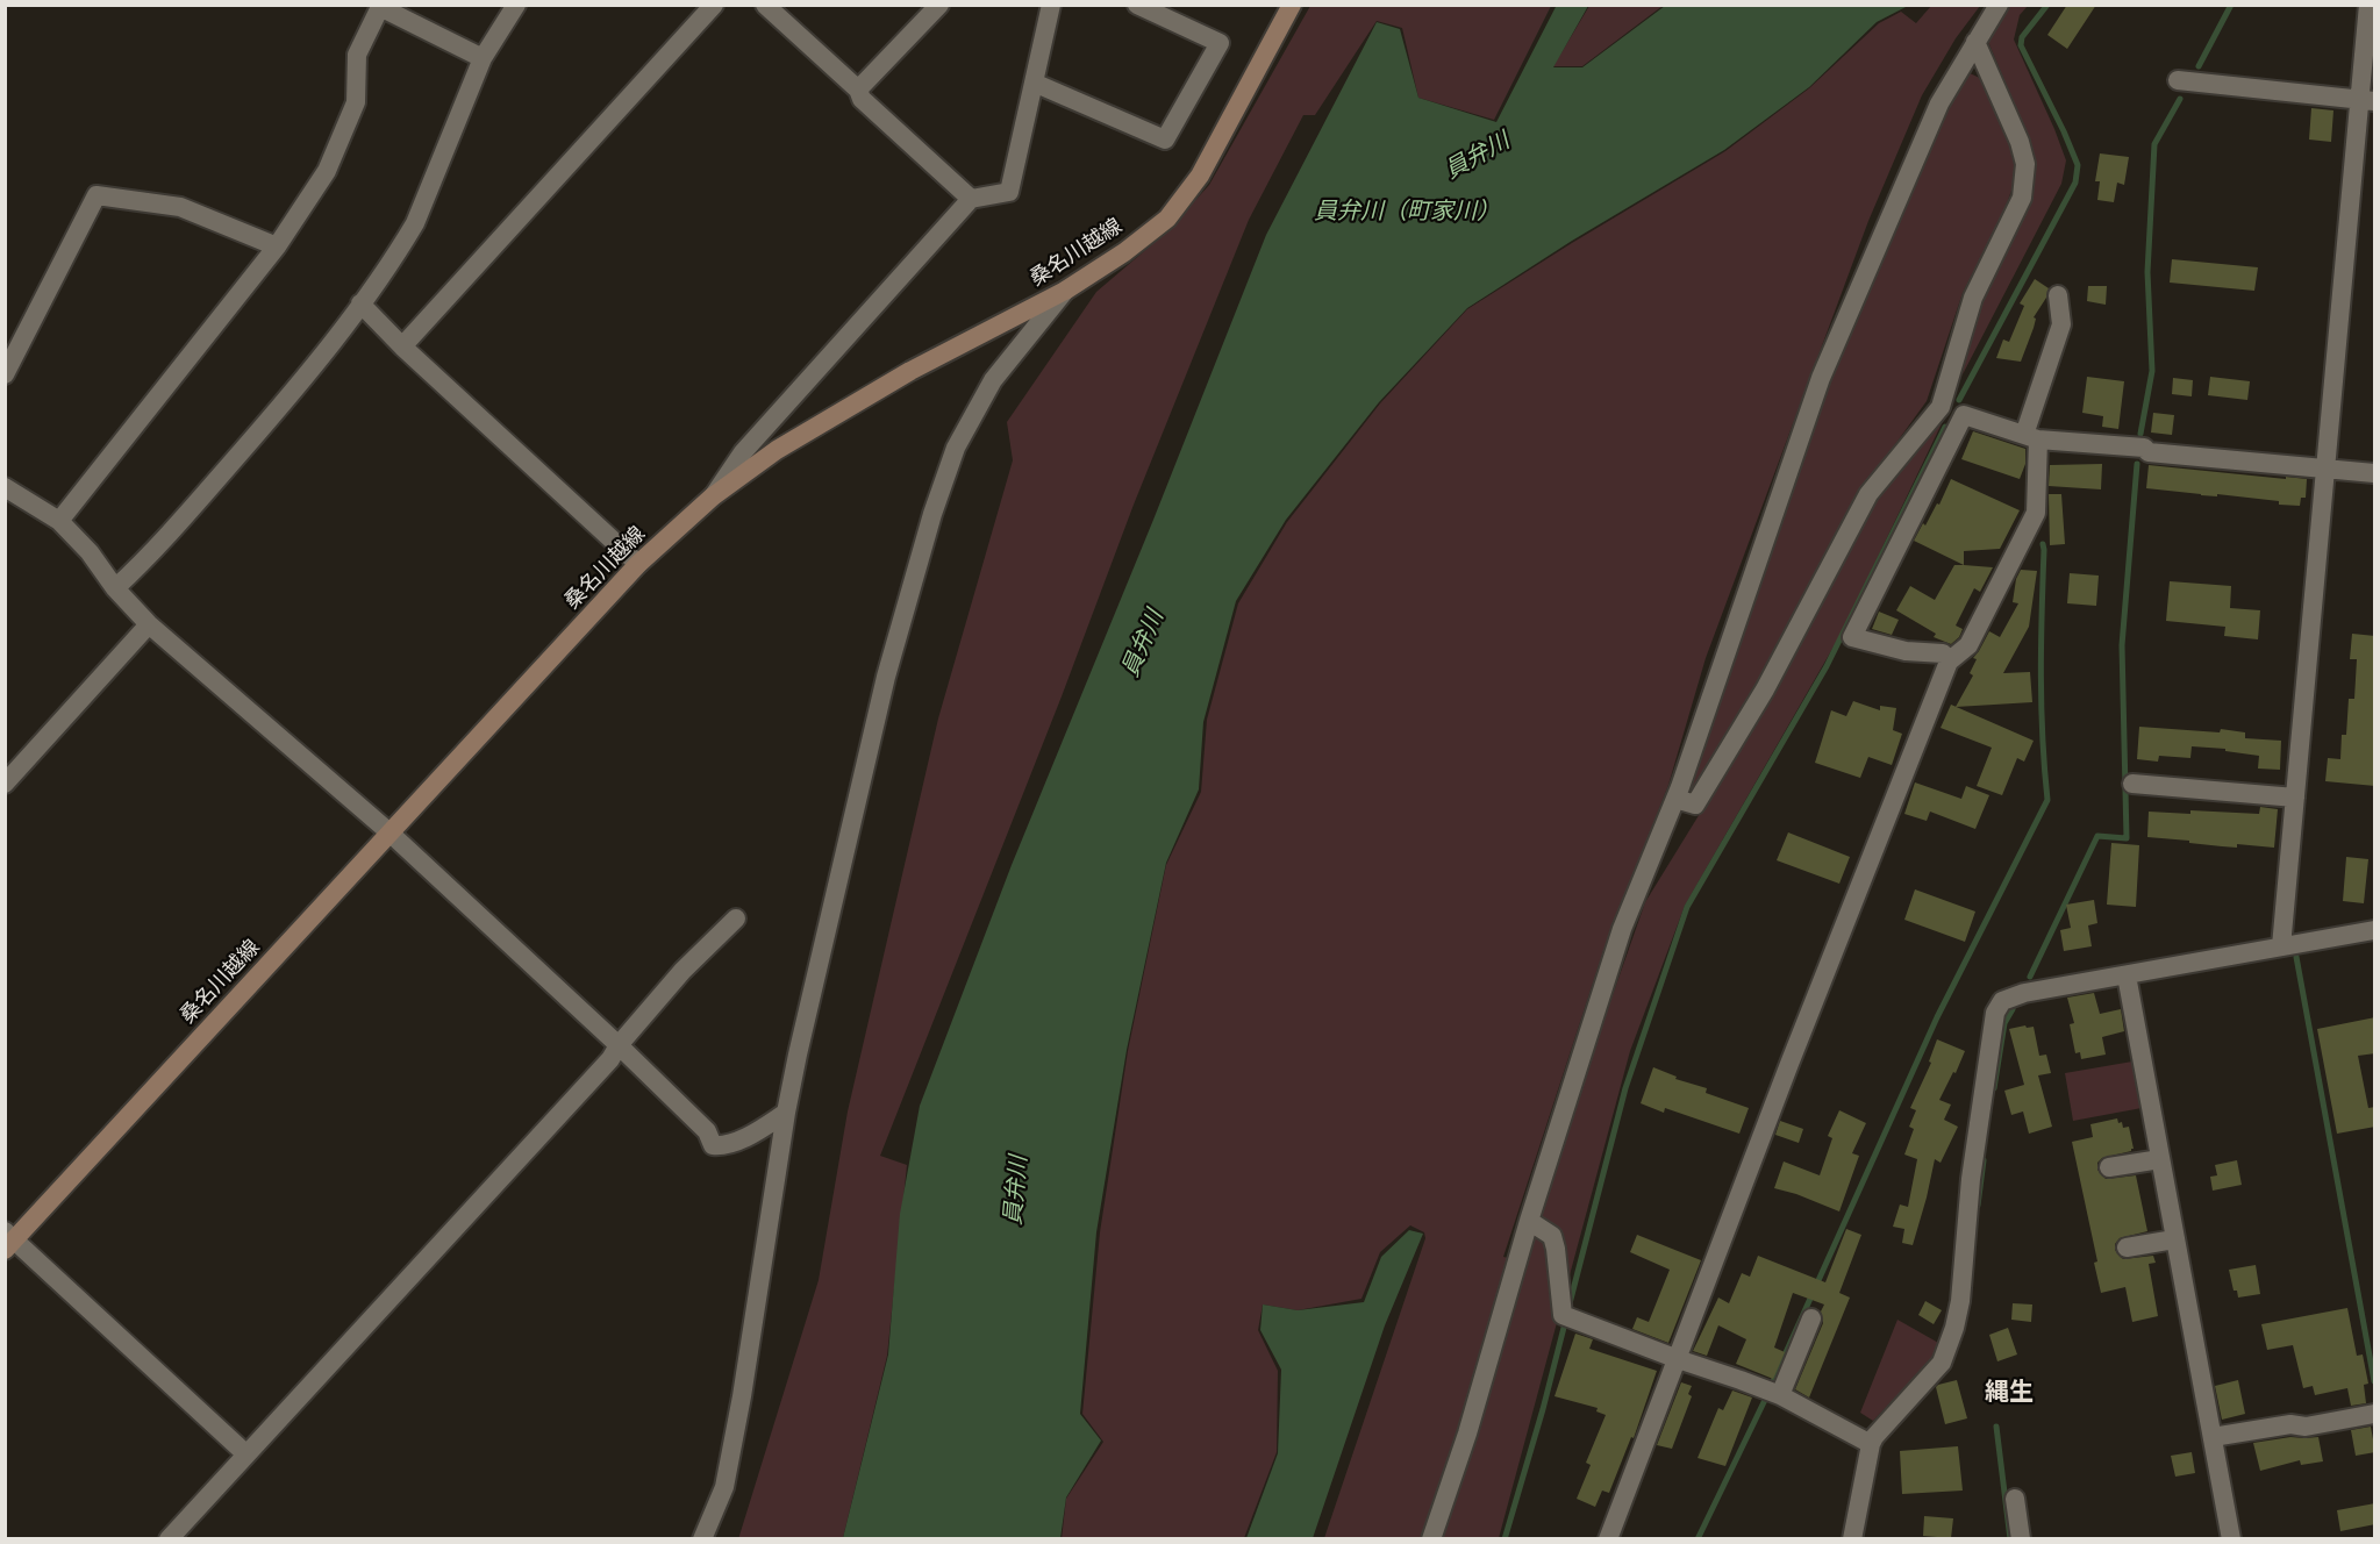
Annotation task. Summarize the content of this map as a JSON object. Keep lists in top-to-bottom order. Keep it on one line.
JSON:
{"streets":{"main road":["桑名川越線"]},"districts":["縄生"],"water":["員弁川","員弁川（町家川）"]}
